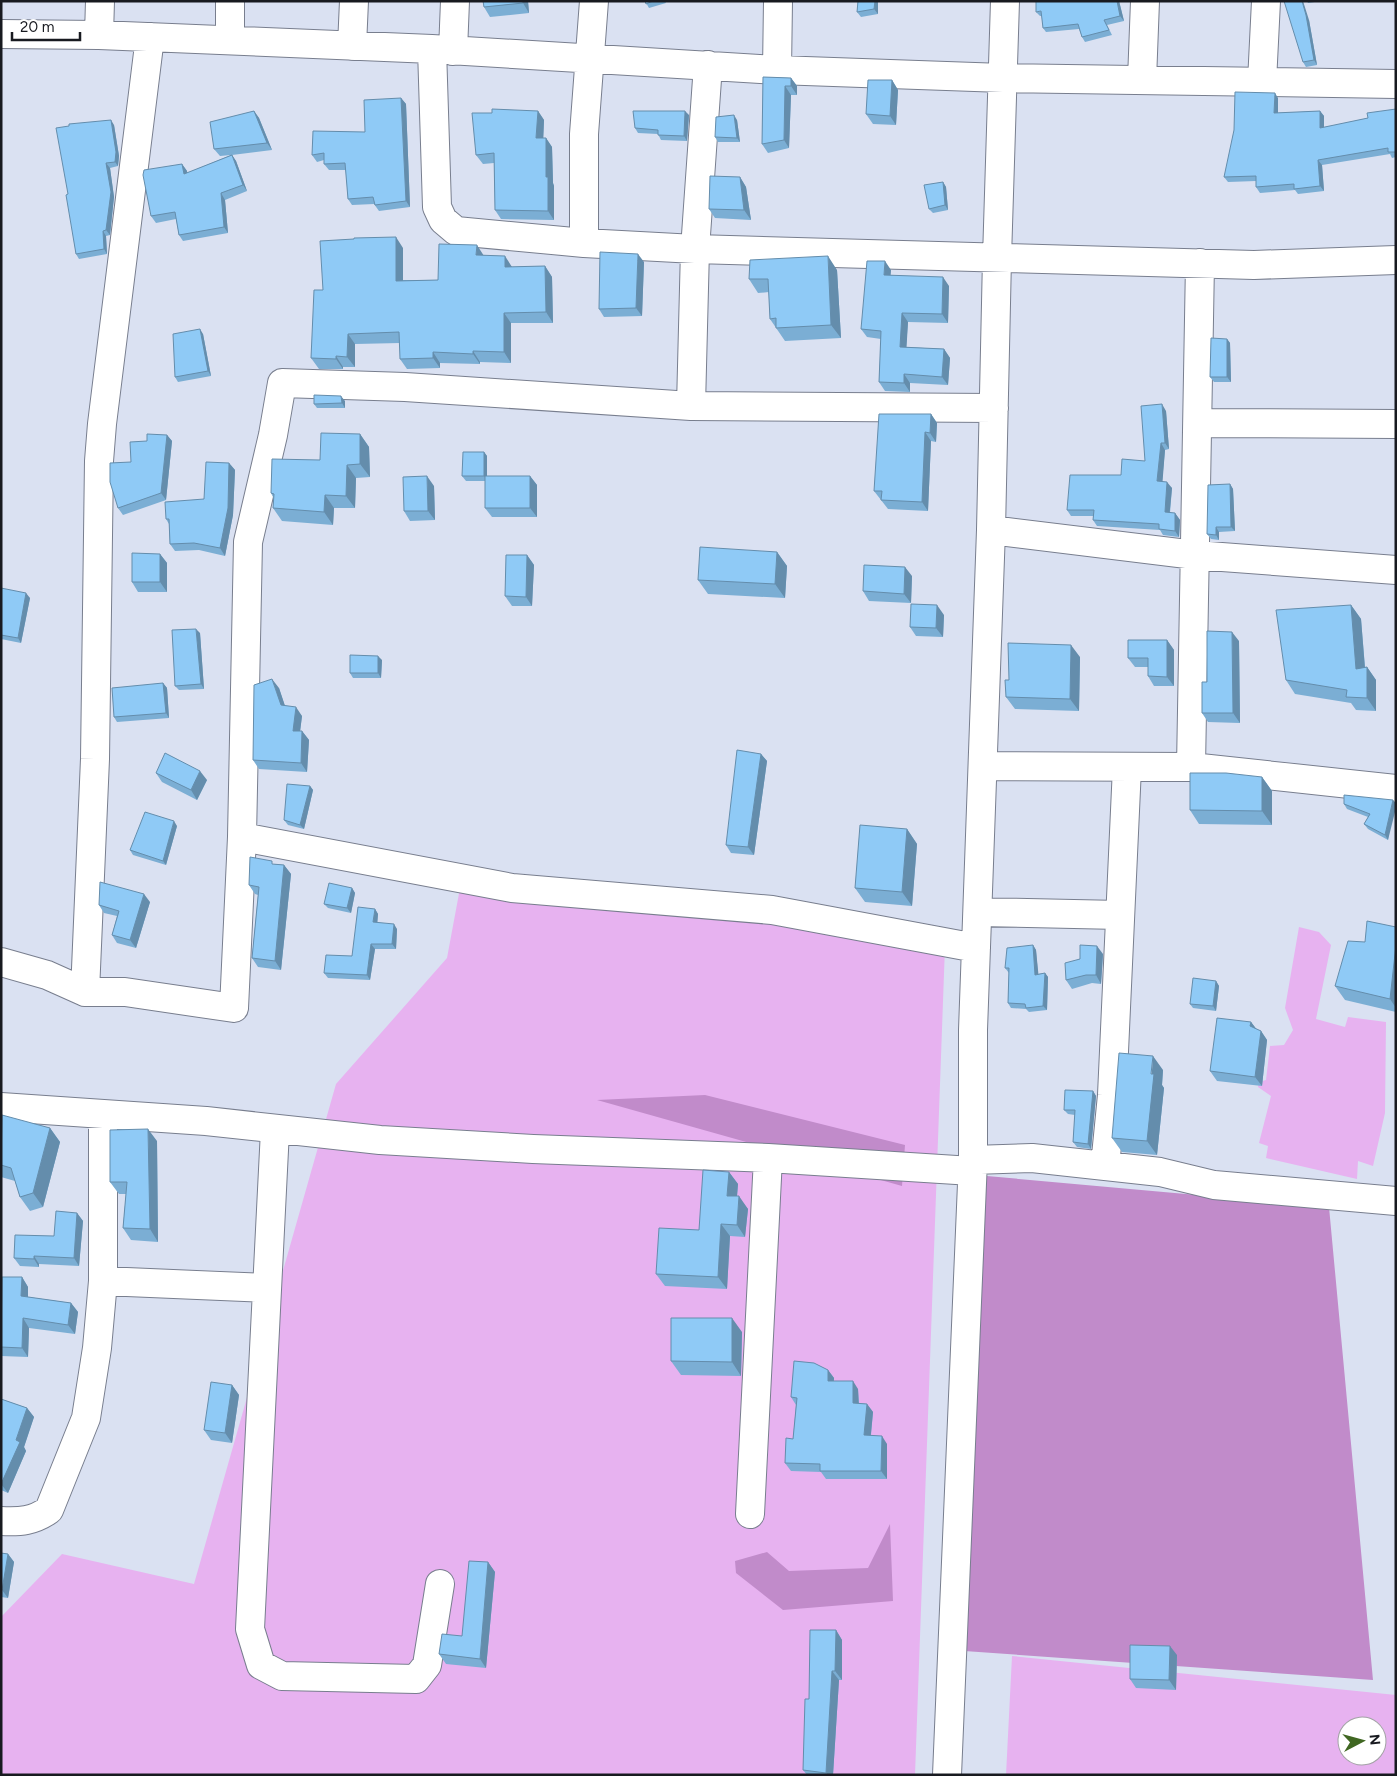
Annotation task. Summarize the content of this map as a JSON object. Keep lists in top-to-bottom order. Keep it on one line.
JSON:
{"scale_bar":"20 m","north":"right"}
